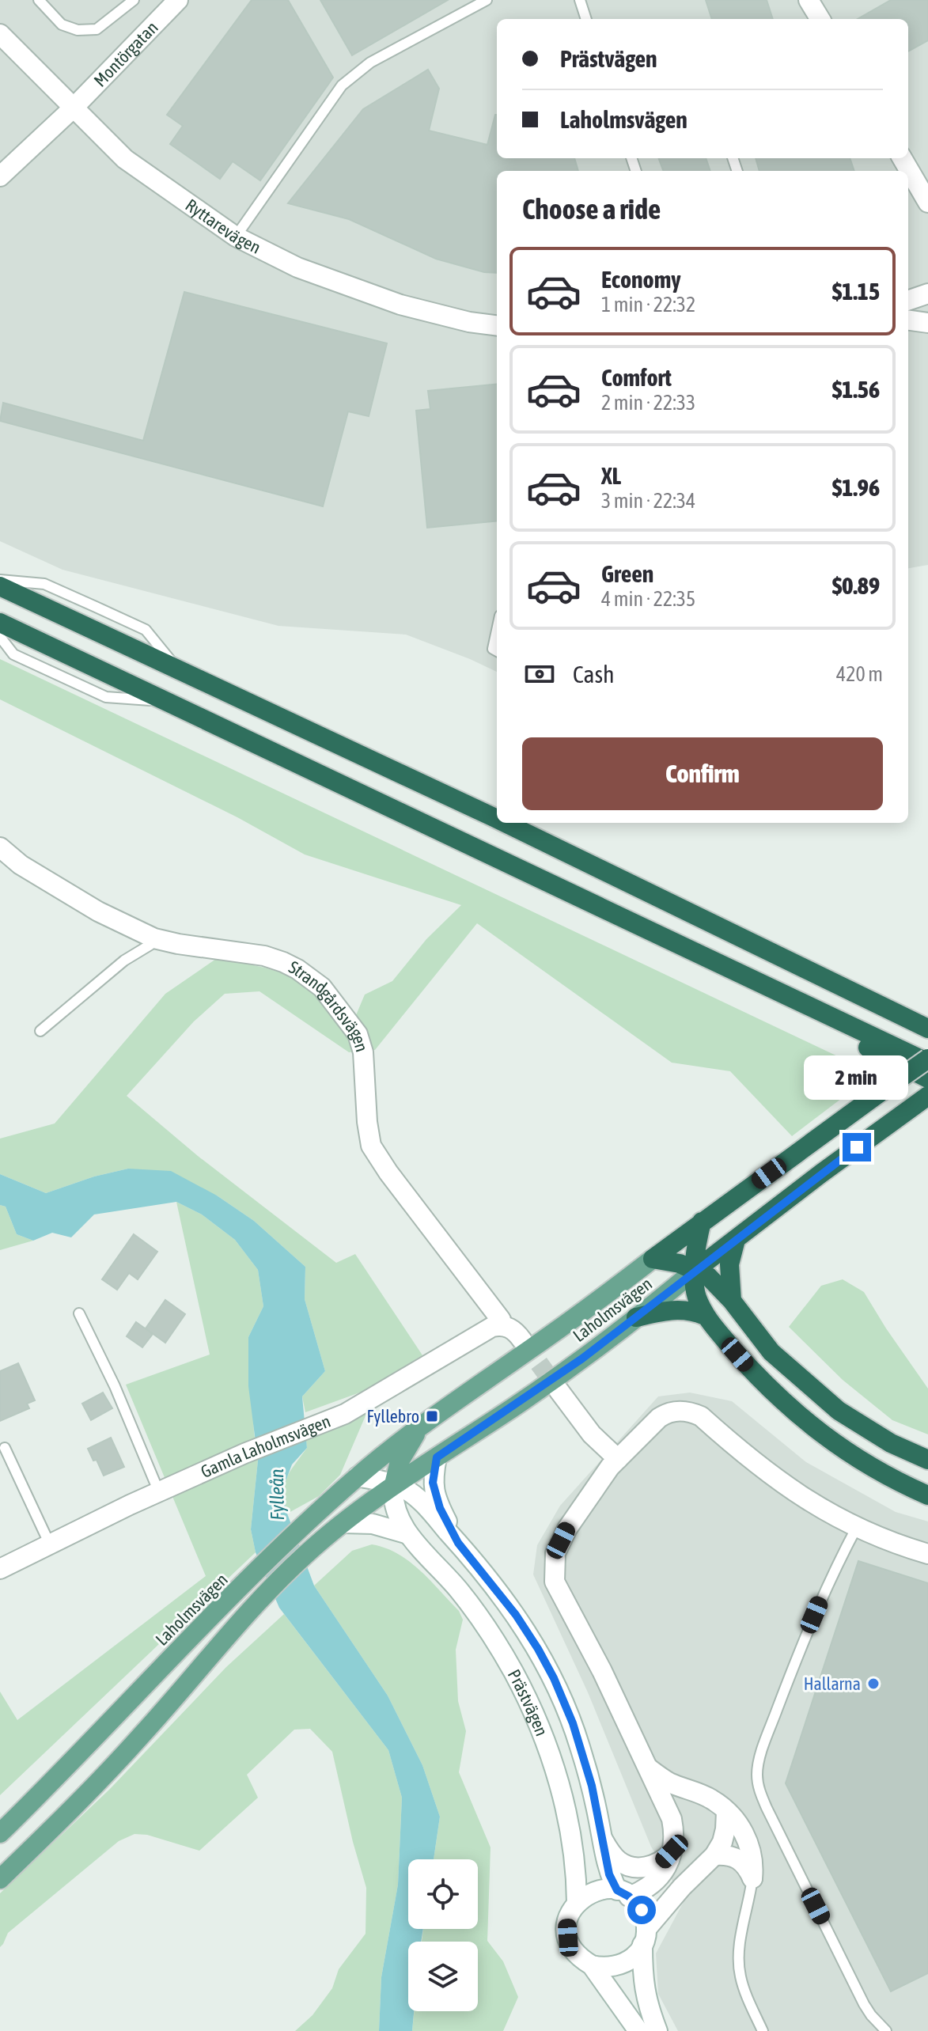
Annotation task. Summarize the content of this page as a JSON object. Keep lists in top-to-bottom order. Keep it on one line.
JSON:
{"streets":{"highway":["Laholmsvägen"],"street":["Montörgatan","Ryttarevägen","Strandgårdsvägen","Gamla Laholmsvägen","Prästvägen"]},"crossings":[["Montörgatan","Ryttarevägen"],["Strandgårdsvägen","Gamla Laholmsvägen"],["Laholmsvägen","Prästvägen"]],"water":["Fylleån"],"places":{"transit":["Fyllebro"],"other":["Hallarna"]},"page":{"banner":["Prästvägen","Laholmsvägen"],"heading":"Choose a ride","list":[{"name":"Economy","note":"1 min · 22:32","value":"$1.15"},{"name":"Comfort","note":"2 min · 22:33","value":"$1.56"},{"name":"XL","note":"3 min · 22:34","value":"$1.96"},{"name":"Green","note":"4 min · 22:35","value":"$0.89"}],"pay":["Cash","420 m"],"buttons":"Confirm","bubble":"2 min"}}
